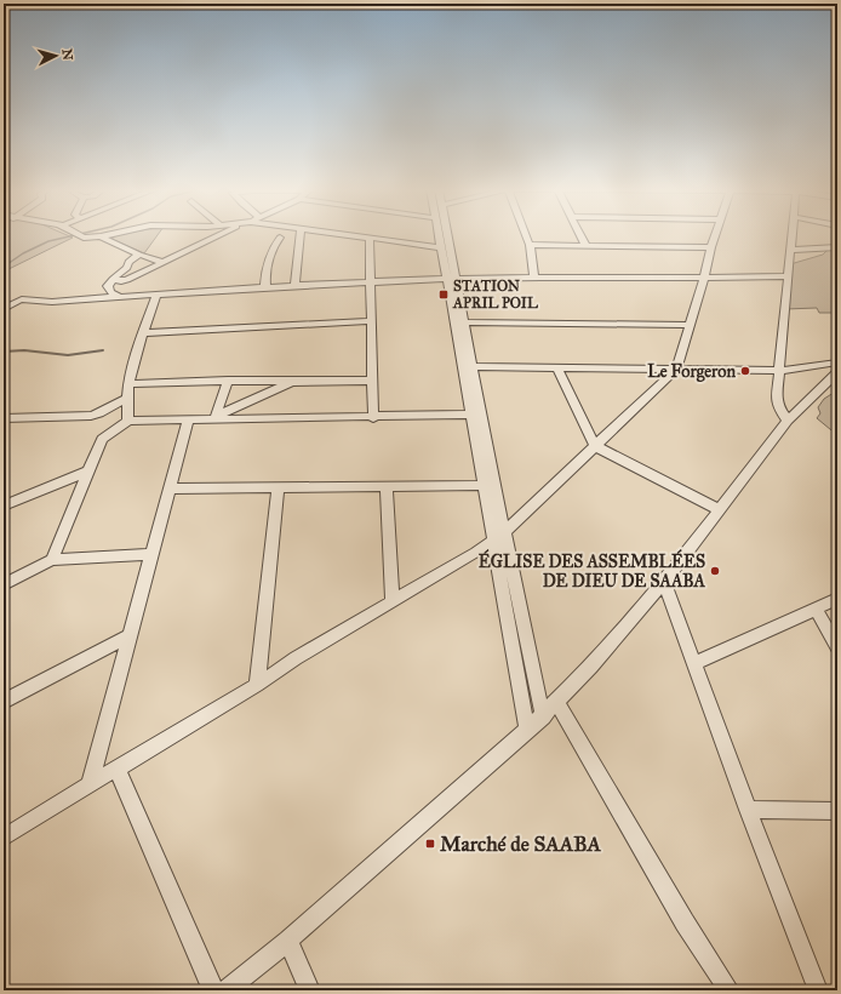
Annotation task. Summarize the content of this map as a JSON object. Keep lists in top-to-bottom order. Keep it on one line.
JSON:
{"places":{"transit":["STATION APRIL POIL","Marché de SAABA"],"other":["Le Forgeron","ÉGLISE DES ASSEMBLÉES DE DIEU DE SAABA"]},"north":"right"}
